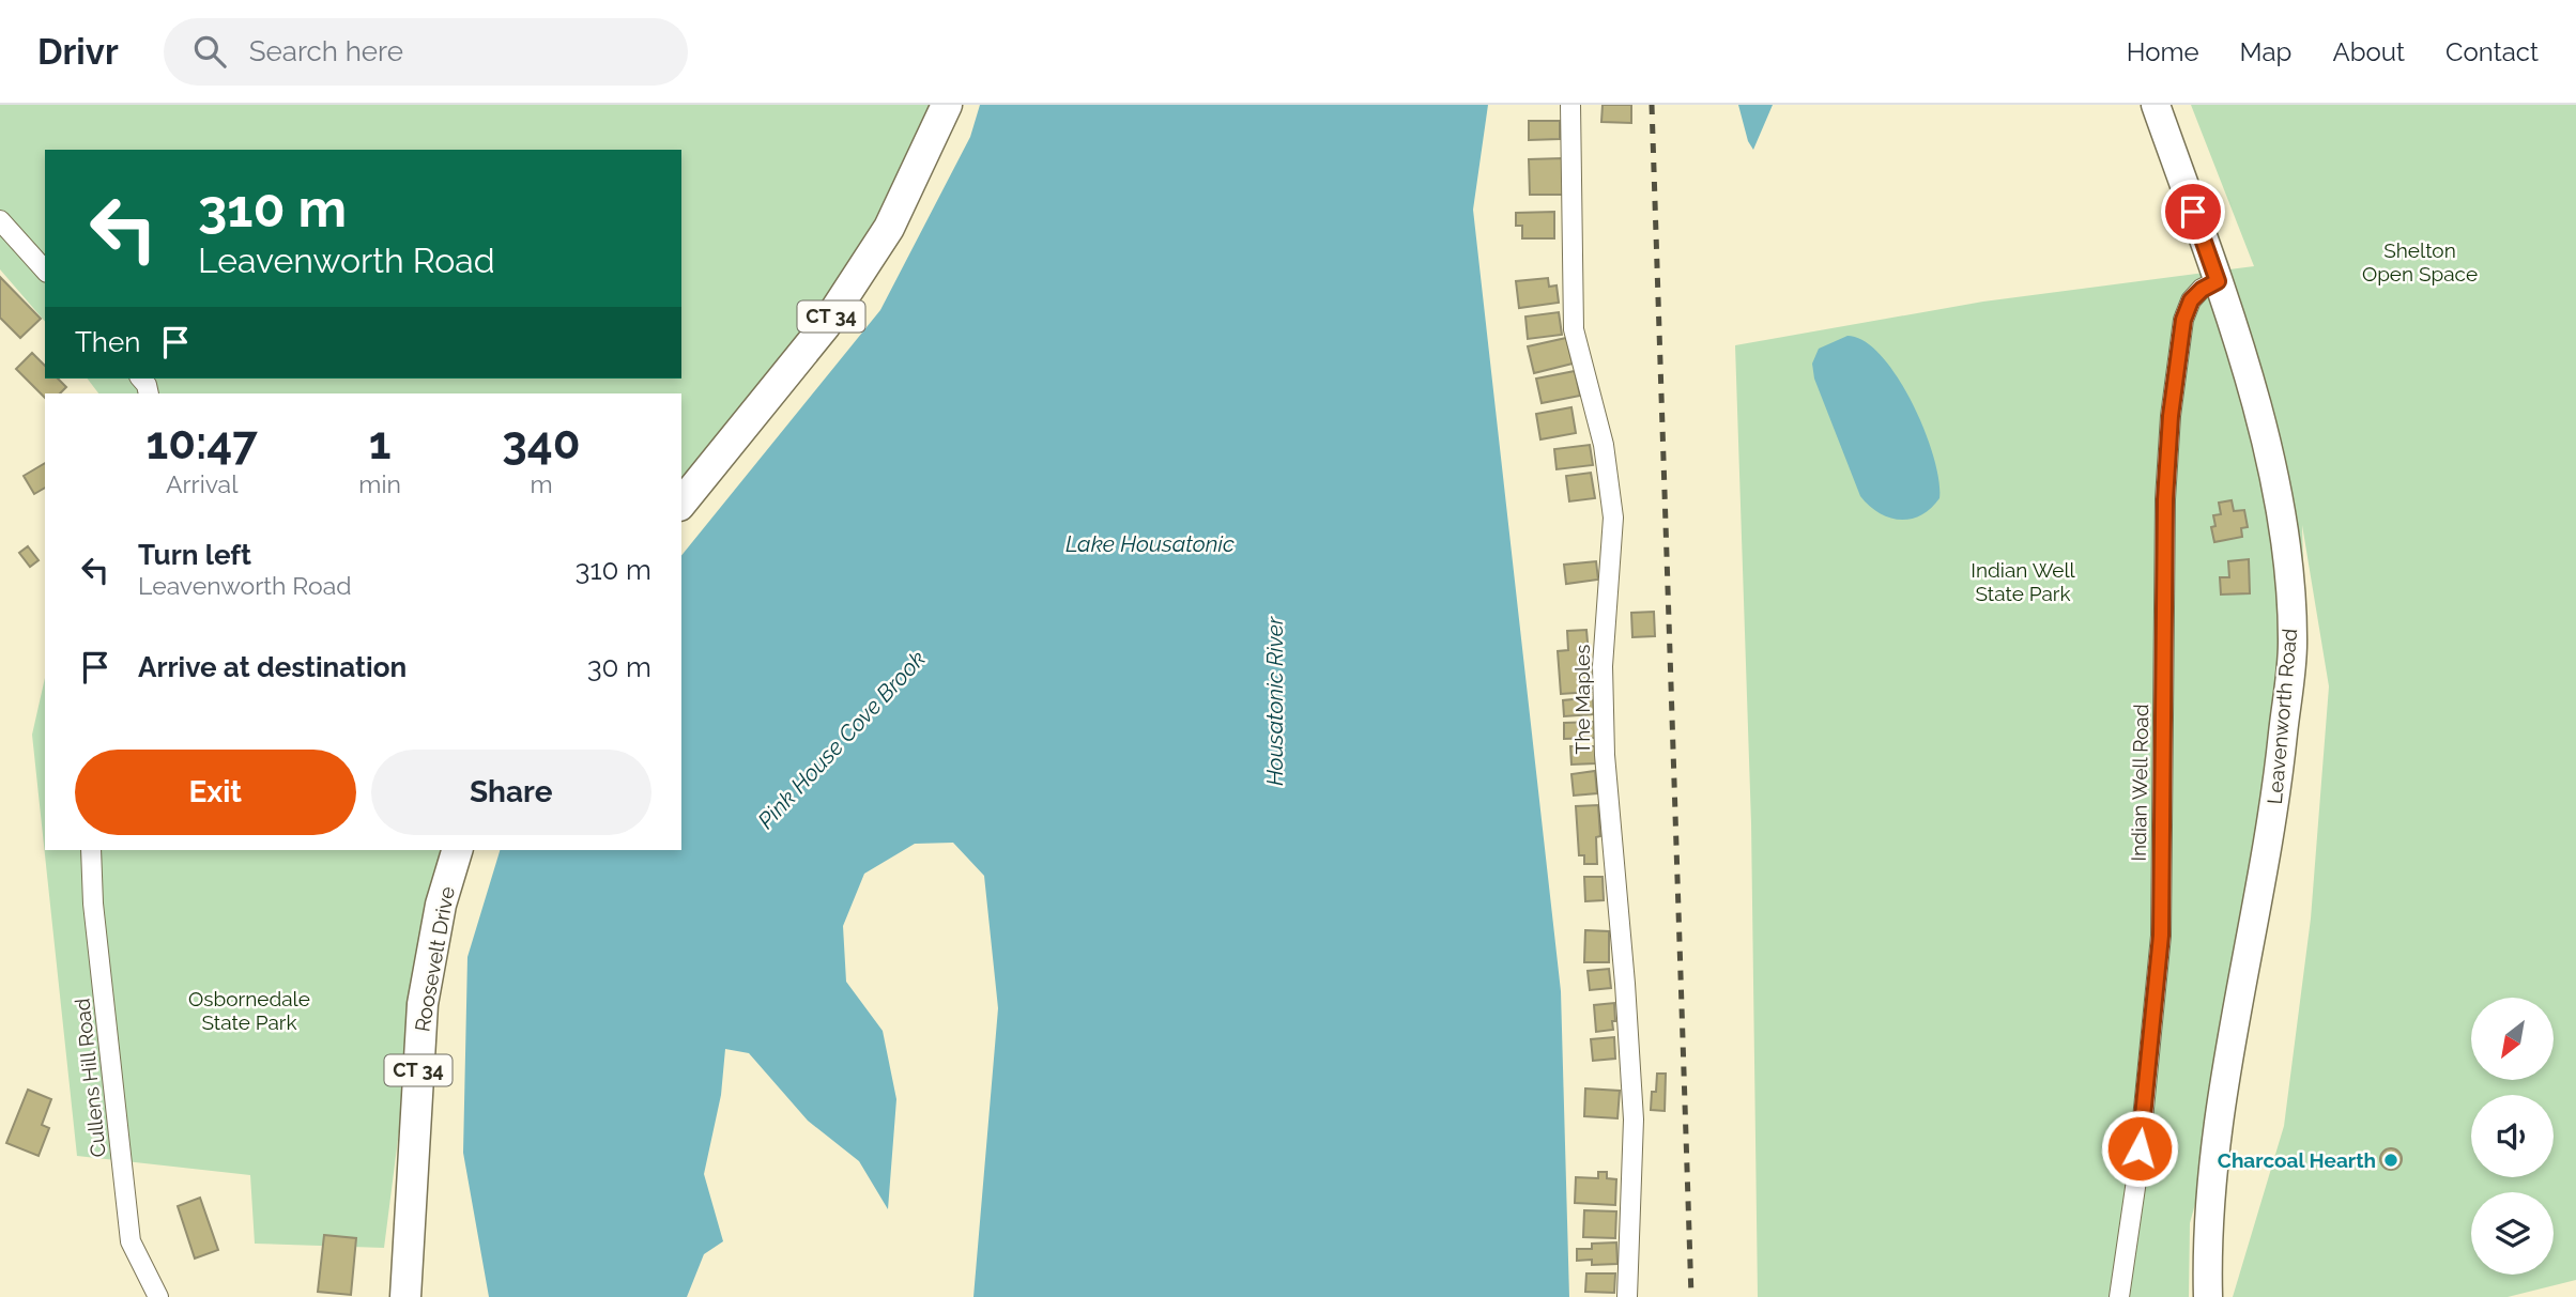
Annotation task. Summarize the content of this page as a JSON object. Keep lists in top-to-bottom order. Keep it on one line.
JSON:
{"streets":{"main road":["CT 34","Leavenworth Road","Roosevelt Drive"],"street":["The Maples","Indian Well Road","Cullens Hill Road"]},"crossings":[["Leavenworth Road","Indian Well Road"]],"water":["Lake Housatonic","Housatonic River","Pink House Cove Brook"],"parks":["Shelton Open Space","Indian Well State Park","Osbornedale State Park"],"places":["Charcoal Hearth"],"north":"bottom left","page":{"header":"Drivr","search":"Search here","nav":["Home","Map","About","Contact"],"turn":["310 m","Leavenworth Road"],"then":"Then","eta":["10:47","Arrival","1","min","340","m"],"list":[{"name":"Turn left","note":"Leavenworth Road","value":"310 m"},{"name":"Arrive at destination","value":"30 m"}],"buttons":["Exit","Share"]}}
